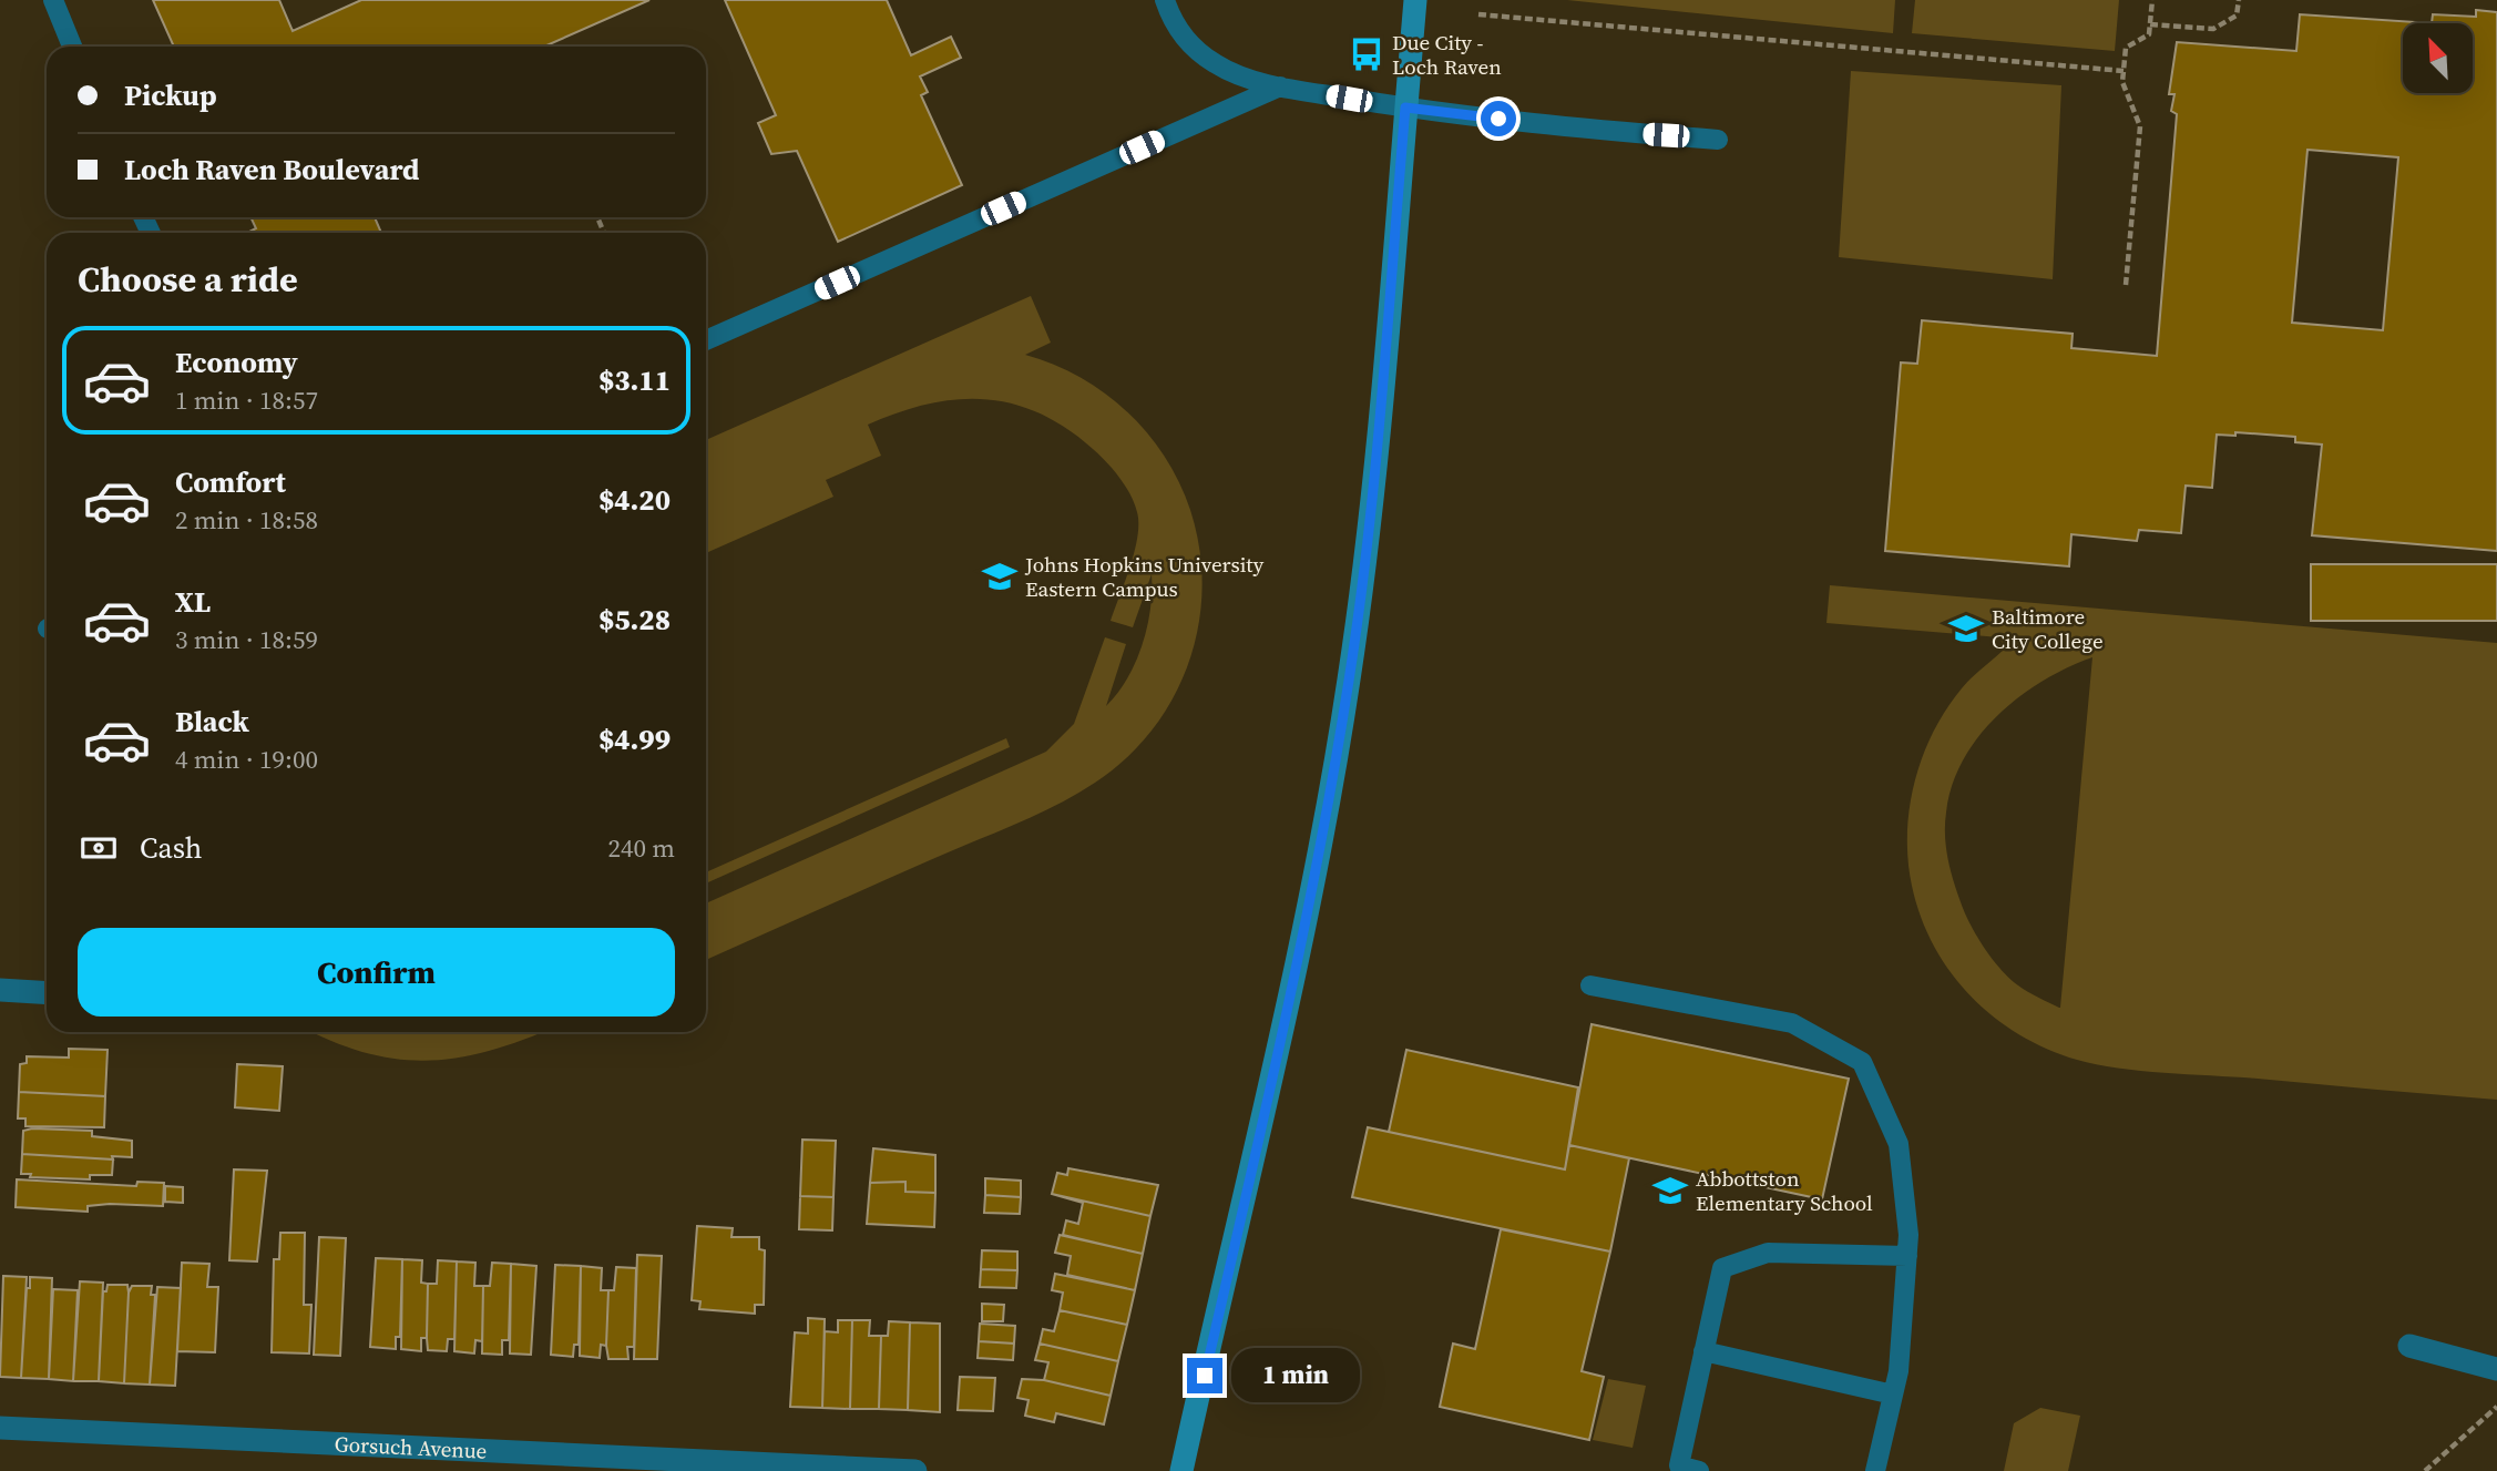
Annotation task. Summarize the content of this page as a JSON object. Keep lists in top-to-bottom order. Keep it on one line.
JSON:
{"streets":{"street":["Gorsuch Avenue"]},"places":{"bus stop":["Due City - Loch Raven"],"school or university":["Johns Hopkins University Eastern Campus","Baltimore City College","Abbottston Elementary School"]},"north":"top left","page":{"banner":["Pickup","Loch Raven Boulevard"],"heading":"Choose a ride","list":[{"name":"Economy","note":"1 min · 18:57","value":"$3.11"},{"name":"Comfort","note":"2 min · 18:58","value":"$4.20"},{"name":"XL","note":"3 min · 18:59","value":"$5.28"},{"name":"Black","note":"4 min · 19:00","value":"$4.99"}],"pay":["Cash","240 m"],"buttons":"Confirm","bubble":"1 min"}}
